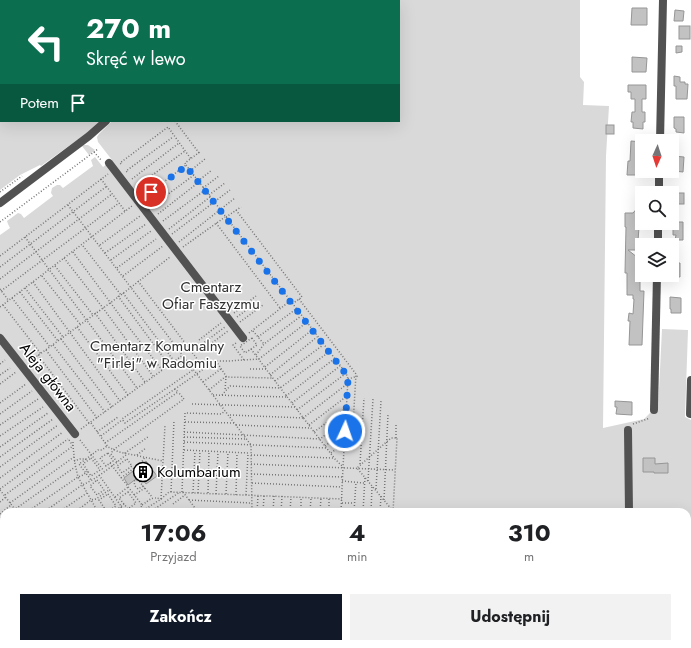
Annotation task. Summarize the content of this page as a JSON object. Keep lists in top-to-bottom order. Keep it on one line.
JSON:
{"streets":{"street":["Aleja główna"]},"parks":["Cmentarz Ofiar Faszyzmu","Cmentarz Komunalny \"Firlej\" w Radomiu"],"places":{"building":["Kolumbarium"]},"north":"bottom","page":{"turn":["270 m","Skręć w lewo"],"then":"Potem","eta":["17:06","Przyjazd","4","min","310","m"],"buttons":["Zakończ","Udostępnij"]}}
